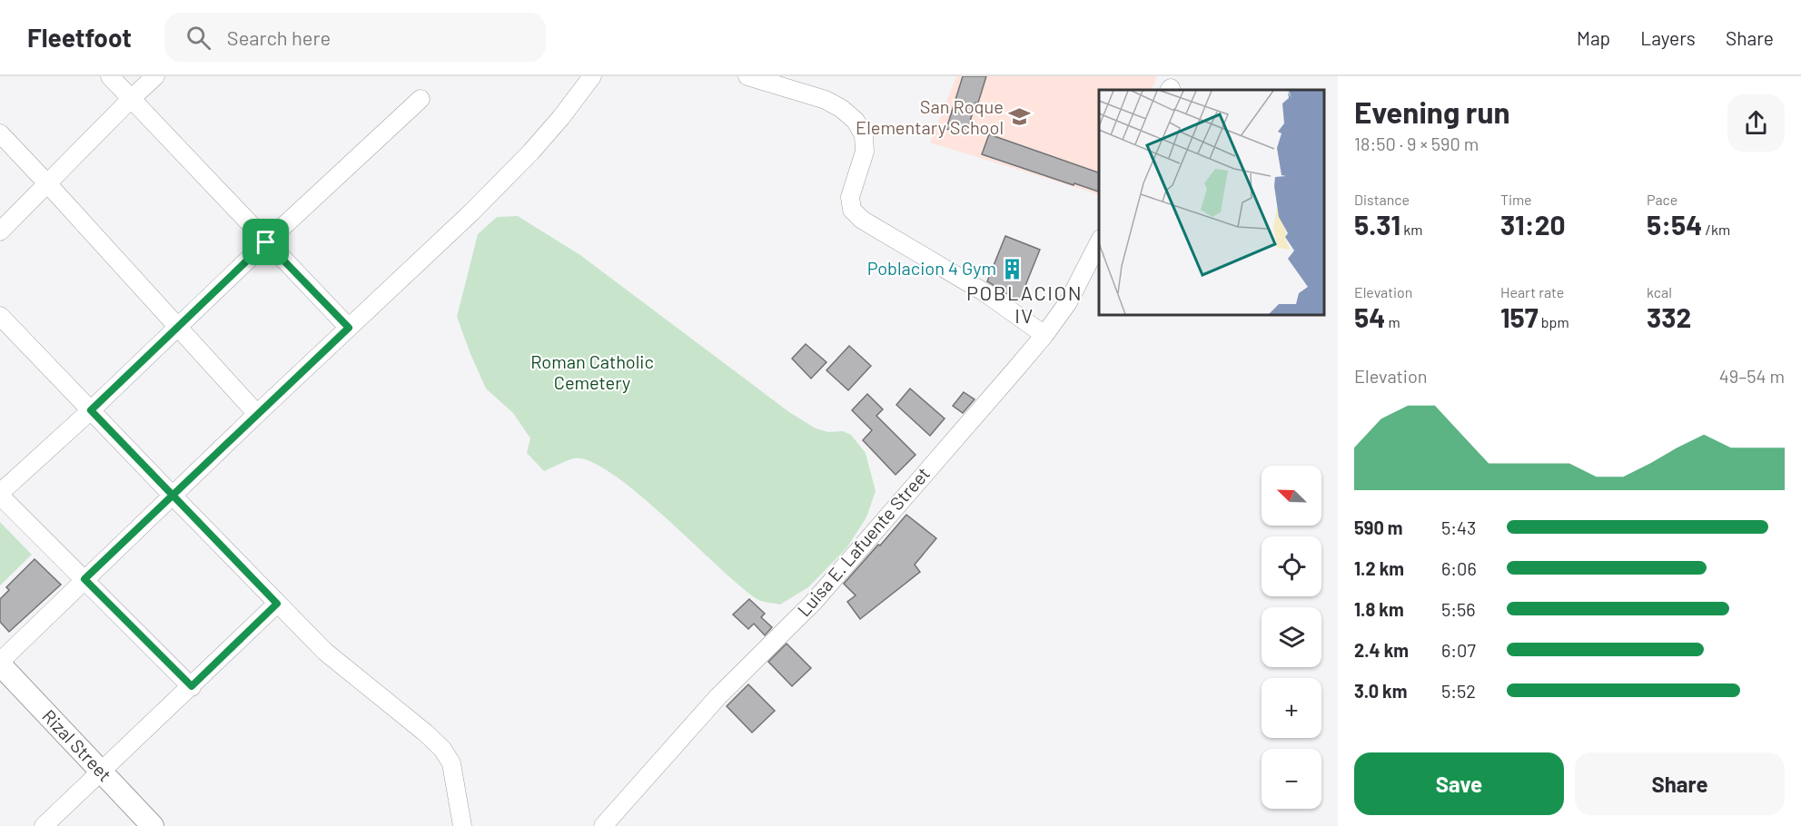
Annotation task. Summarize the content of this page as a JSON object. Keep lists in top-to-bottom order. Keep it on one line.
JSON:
{"streets":{"main road":["Rizal Street"],"street":["Luisa E. Lafuente Street"]},"districts":["POBLACION IV"],"parks":["Roman Catholic Cemetery"],"places":{"school or university":["San Roque Elementary School"],"building":["Poblacion 4 Gym"]},"north":"top left","page":{"header":"Fleetfoot","search":"Search here","nav":["Map","Layers","Share"],"heading":["Evening run","18:50 · 9 × 590 m"],"stats":[["Distance","5.31 km"],["Time","31:20"],["Pace","5:54 /km"],["Elevation","54 m"],["Heart rate","157 bpm"],["kcal","332"]],"chart":["Elevation","49–54 m"],"map_buttons":["+","−"],"list":[{"name":"590 m","note":"5:43"},{"name":"1.2 km","note":"6:06"},{"name":"1.8 km","note":"5:56"},{"name":"2.4 km","note":"6:07"},{"name":"3.0 km","note":"5:52"}],"buttons":["Save","Share"]}}
